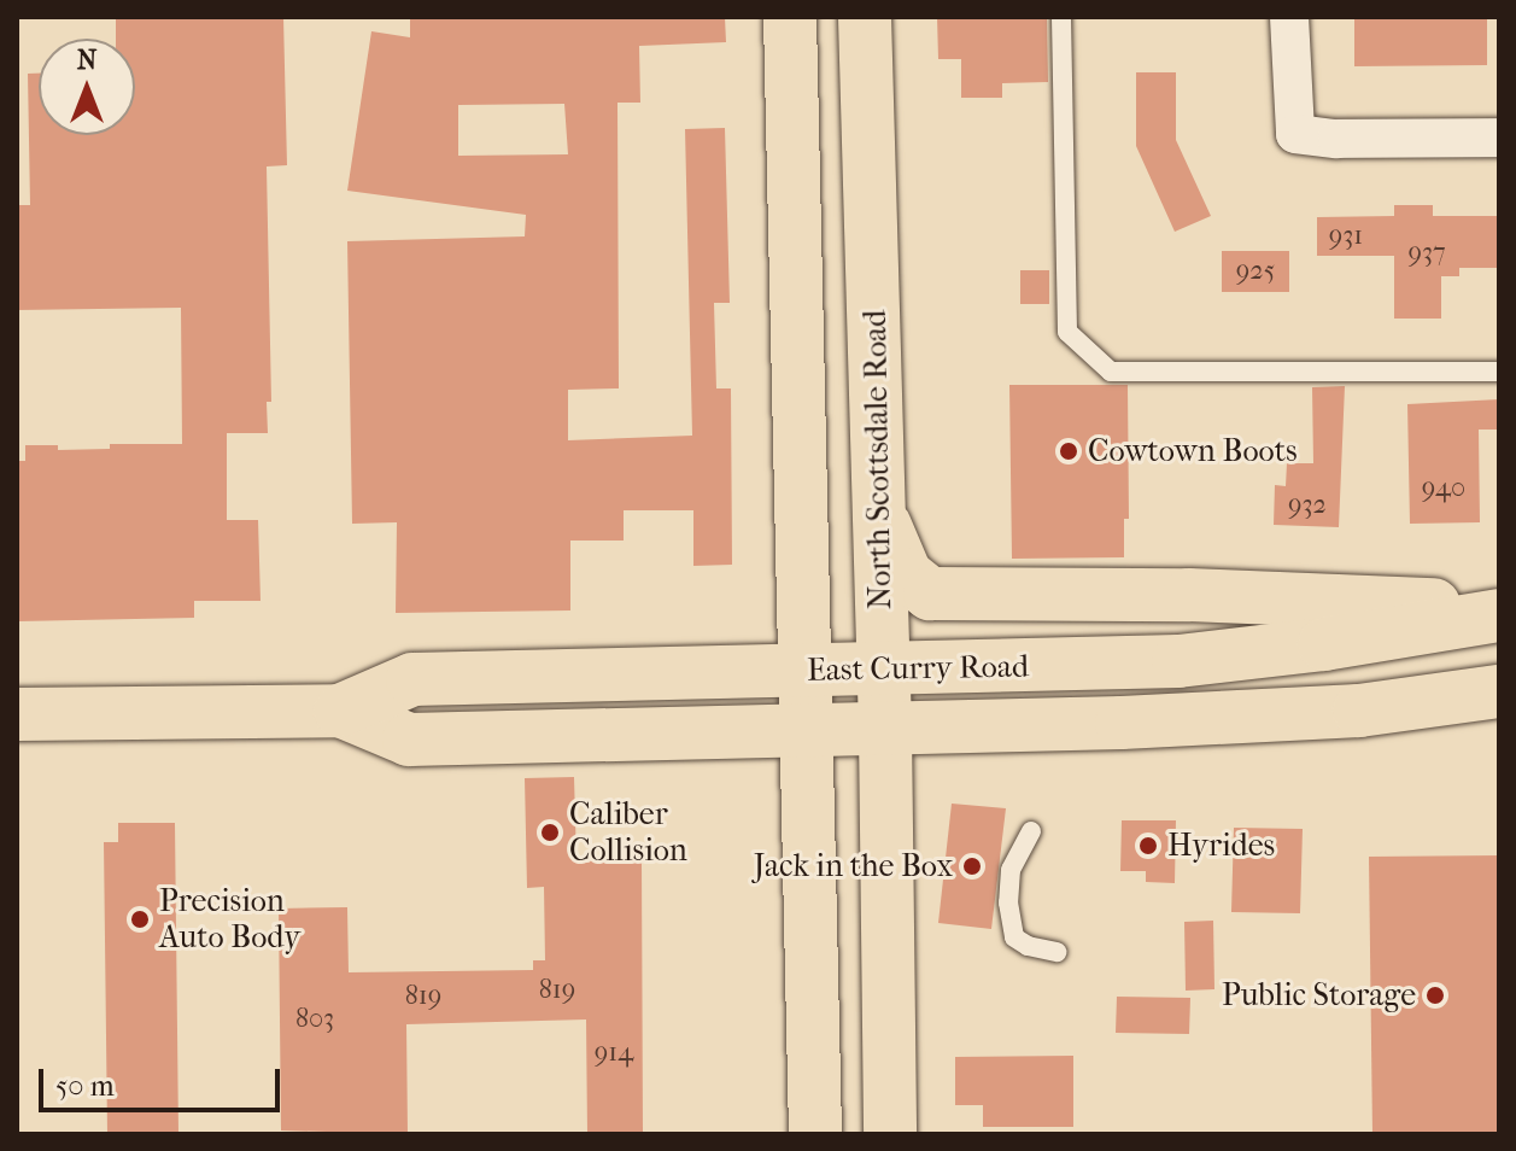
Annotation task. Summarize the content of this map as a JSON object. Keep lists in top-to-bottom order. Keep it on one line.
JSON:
{"streets":{"main road":["North Scottsdale Road","East Curry Road"]},"crossings":[["North Scottsdale Road","East Curry Road"]],"places":["Cowtown Boots","Caliber Collision","Hyrides","Jack in the Box","Precision Auto Body","Public Storage"],"house_numbers":["931","937","925","940","932","819","819","803","914"],"scale_bar":"50 m","north":"top"}
